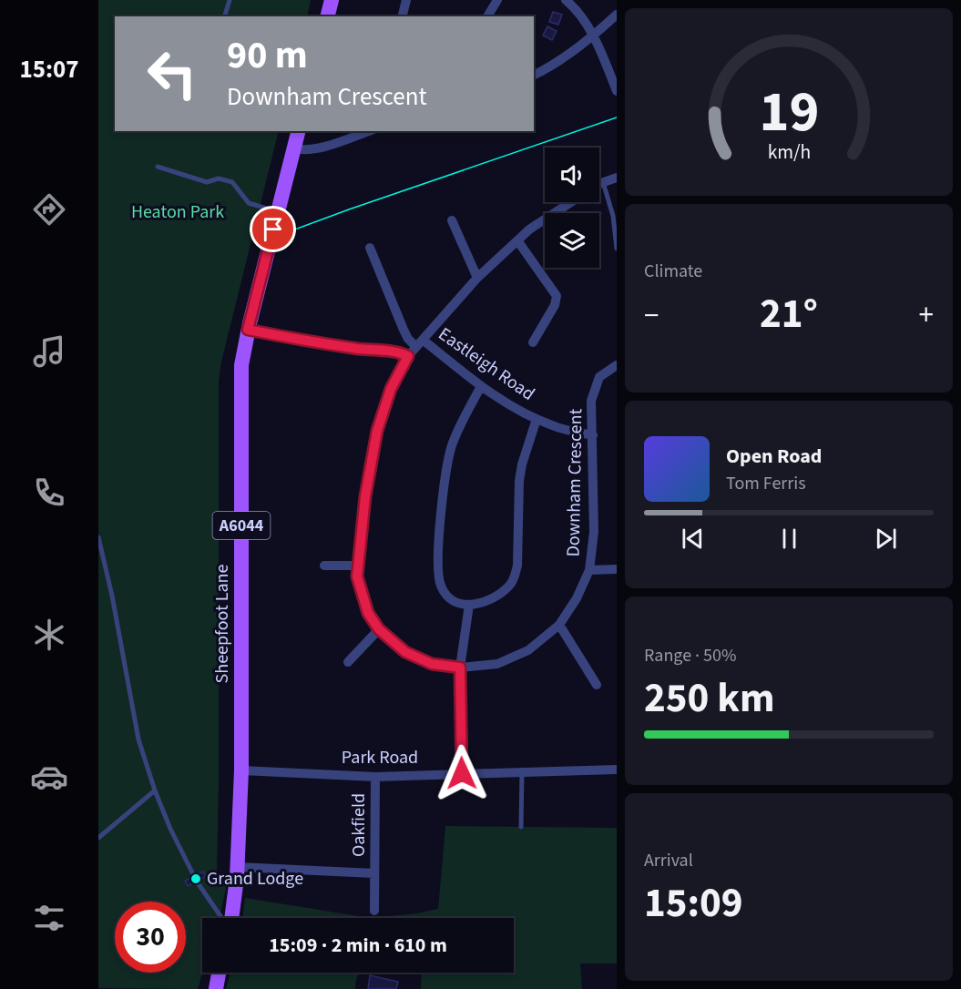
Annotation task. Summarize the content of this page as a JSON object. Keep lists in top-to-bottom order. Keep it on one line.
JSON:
{"streets":{"main road":["A6044","Sheepfoot Lane"],"street":["Eastleigh Road","Downham Crescent","Park Road","Oakfield"]},"crossings":[["Eastleigh Road","Downham Crescent"],["Sheepfoot Lane","Park Road"],["Park Road","Oakfield"]],"parks":["Heaton Park"],"places":["Grand Lodge"],"page":{"tabs":"15:07","turn":["90 m","Downham Crescent"],"tile":["Climate",["Range · 50%","250 km"],["Arrival","15:09"]],"heat":["−","21°","+"],"song":["Open Road","Tom Ferris"],"limit":"30","trip":"15:09 · 2 min · 610 m","gauge":["19","km/h"]}}
